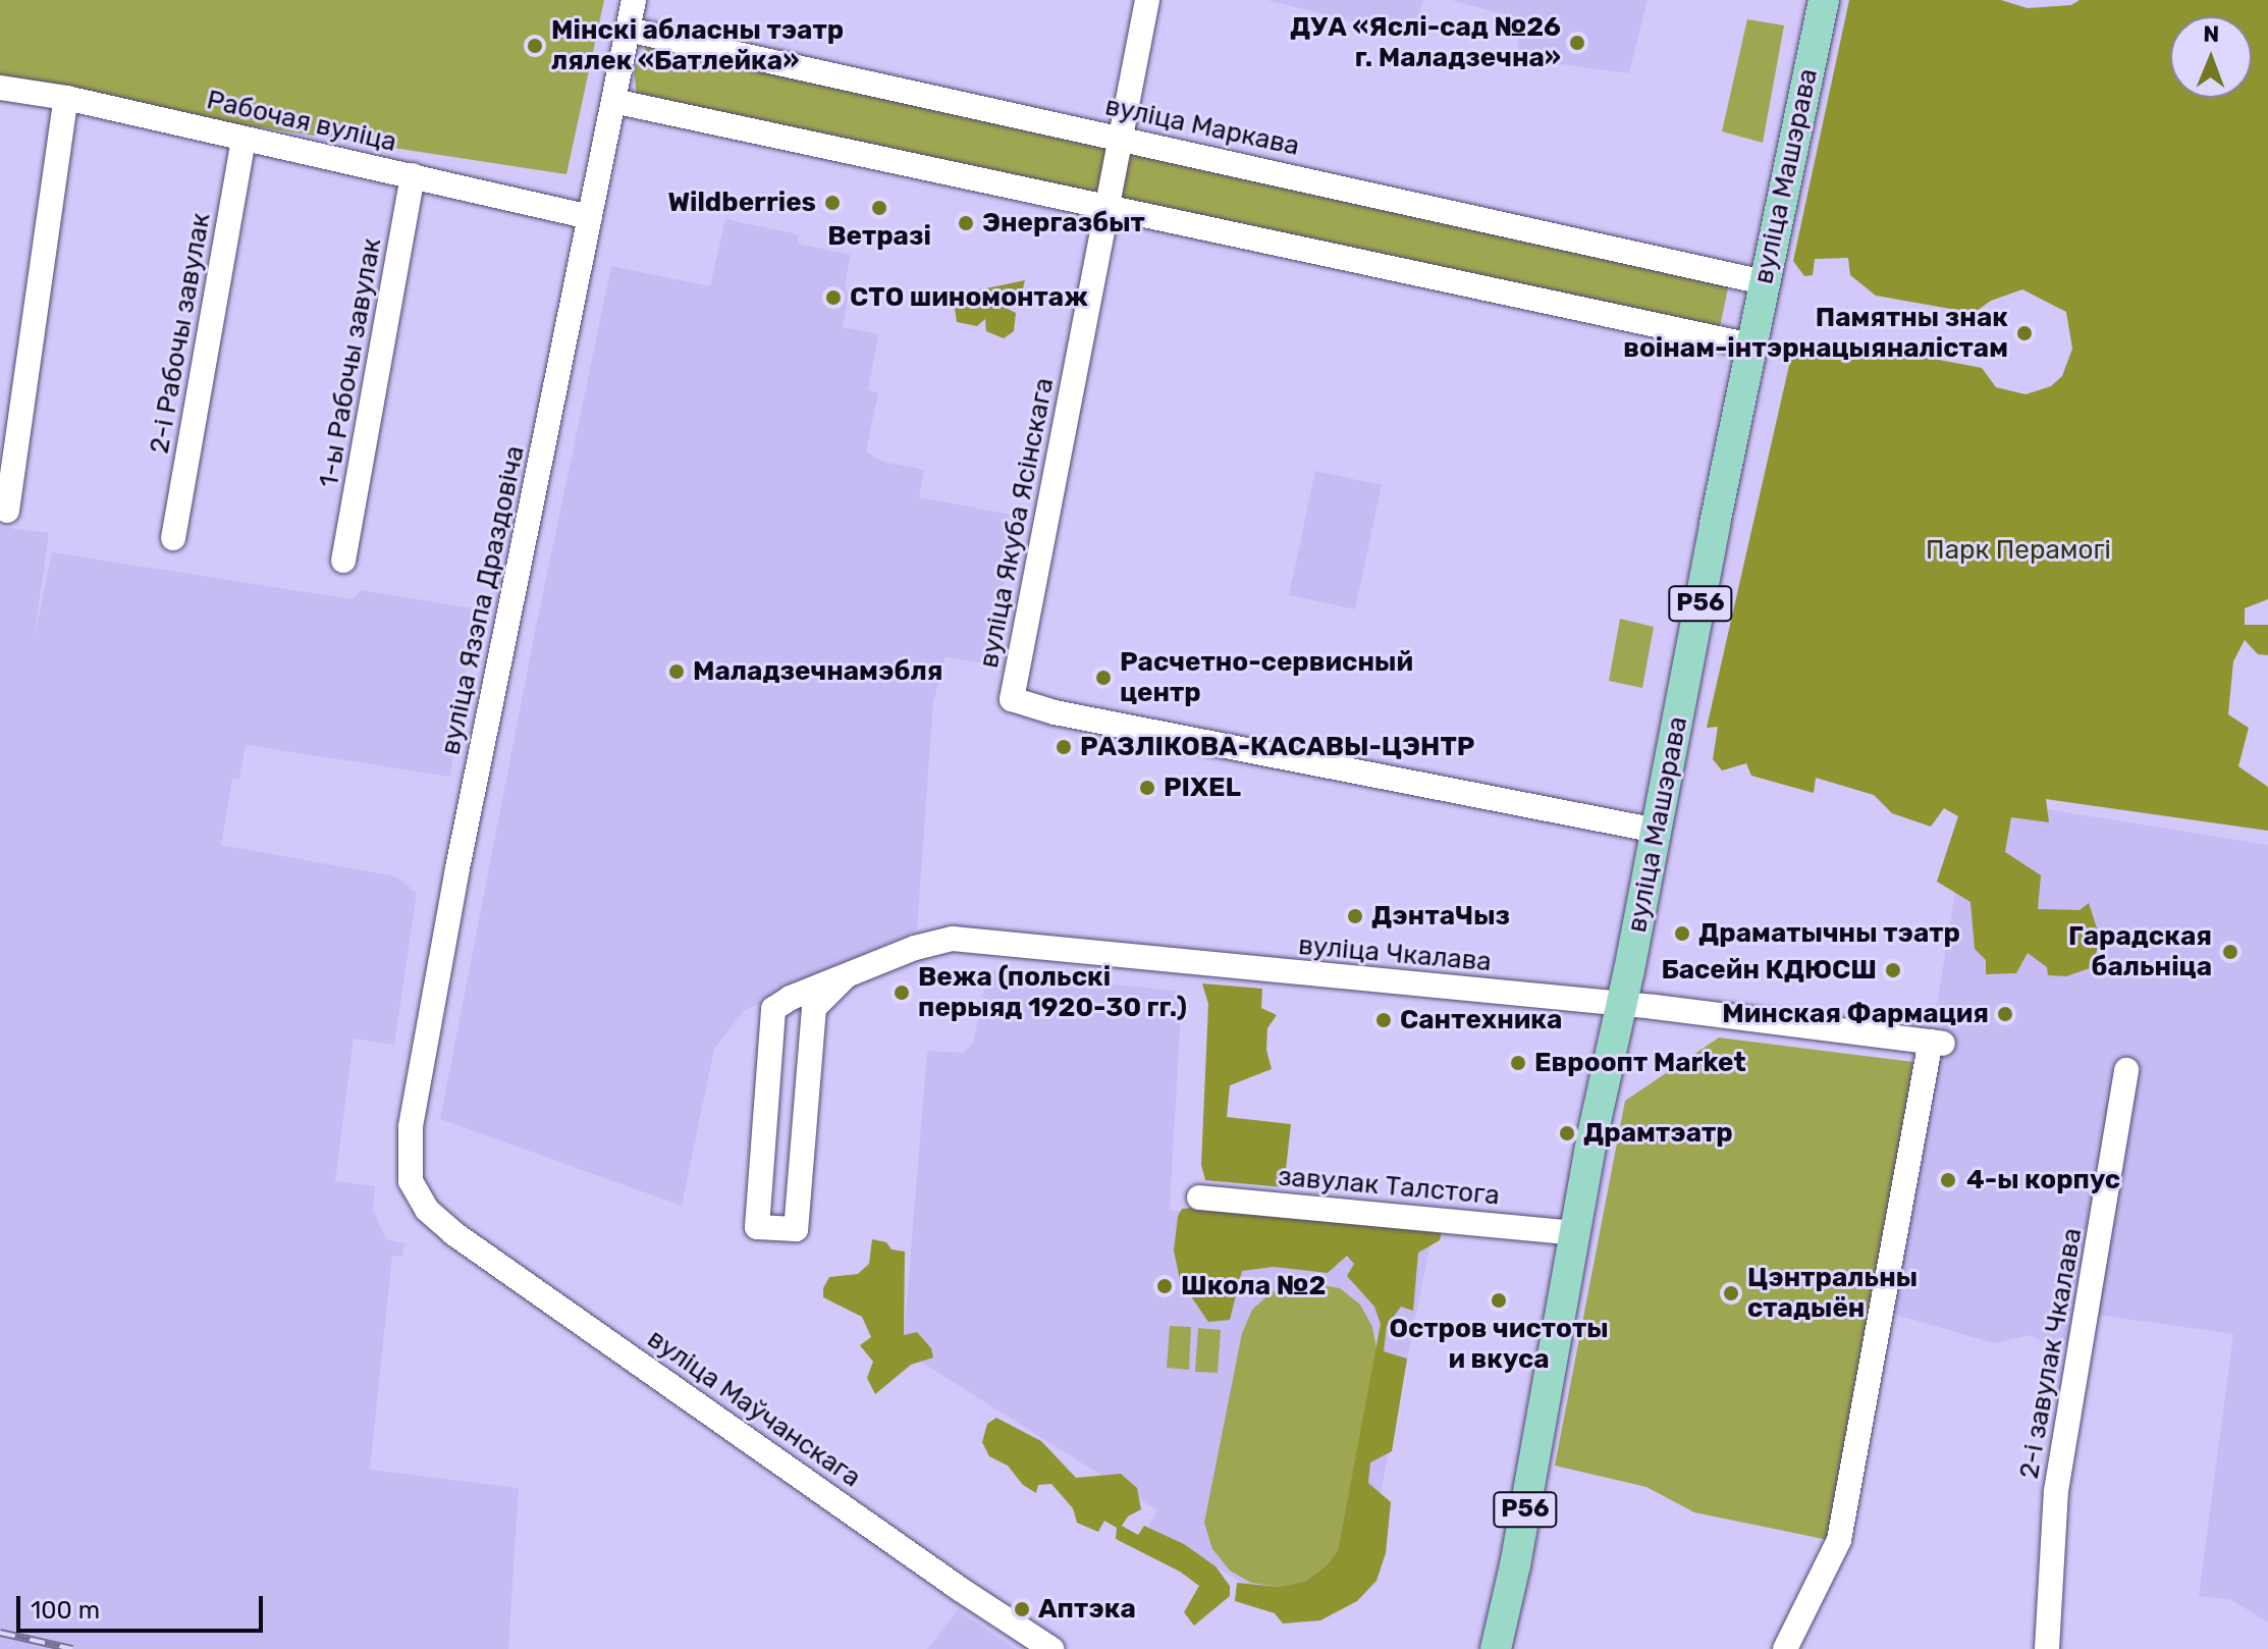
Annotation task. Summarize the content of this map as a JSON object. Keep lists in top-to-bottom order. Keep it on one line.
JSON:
{"streets":{"main road":["вуліца Машэрава","Р56"],"street":["Рабочая вуліца","вуліца Маркава","2-і Рабочы завулак","1-ы Рабочы завулак","вуліца Якуба Ясінскага","вуліца Язэпа Драздовіча","вуліца Чкалава","завулак Талстога","2-і завулак Чкалава","вуліца Маўчанскага"]},"crossings":[["Рабочая вуліца","2-і Рабочы завулак"],["Рабочая вуліца","1-ы Рабочы завулак"],["Рабочая вуліца","вуліца Язэпа Драздовіча"],["вуліца Маркава","вуліца Машэрава"],["вуліца Маркава","вуліца Якуба Ясінскага"],["вуліца Маркава","вуліца Язэпа Драздовіча"],["вуліца Машэрава","вуліца Якуба Ясінскага"],["вуліца Машэрава","вуліца Чкалава"],["вуліца Машэрава","завулак Талстога"],["вуліца Язэпа Драздовіча","вуліца Маўчанскага"]],"parks":["Парк Перамогі"],"places":["ДУА «Яслі-сад №26 г. Маладзечна»","Мінскі абласны тэатр лялек «Батлейка»","Wildberries","Ветразі","Энергазбыт","СТО шиномонтаж","Памятны знак воінам-інтэрнацыяналістам","Маладзечнамэбля","Расчетно-сервисный центр","РАЗЛІКОВА-КАСАВЫ-ЦЭНТР","PIXEL","ДэнтаЧыз","Драматычны тэатр","Гарадская бальніца","Басейн КДЮСШ","Вежа (польскі перыяд 1920-30 гг.)","Минская Фармация","Сантехника","Евроопт Market","Драмтэатр","4-ы корпус","Школа №2","Цэнтральны стадыён","Остров чистоты и вкуса","Аптэка"],"scale_bar":"100 m","north":"top"}
